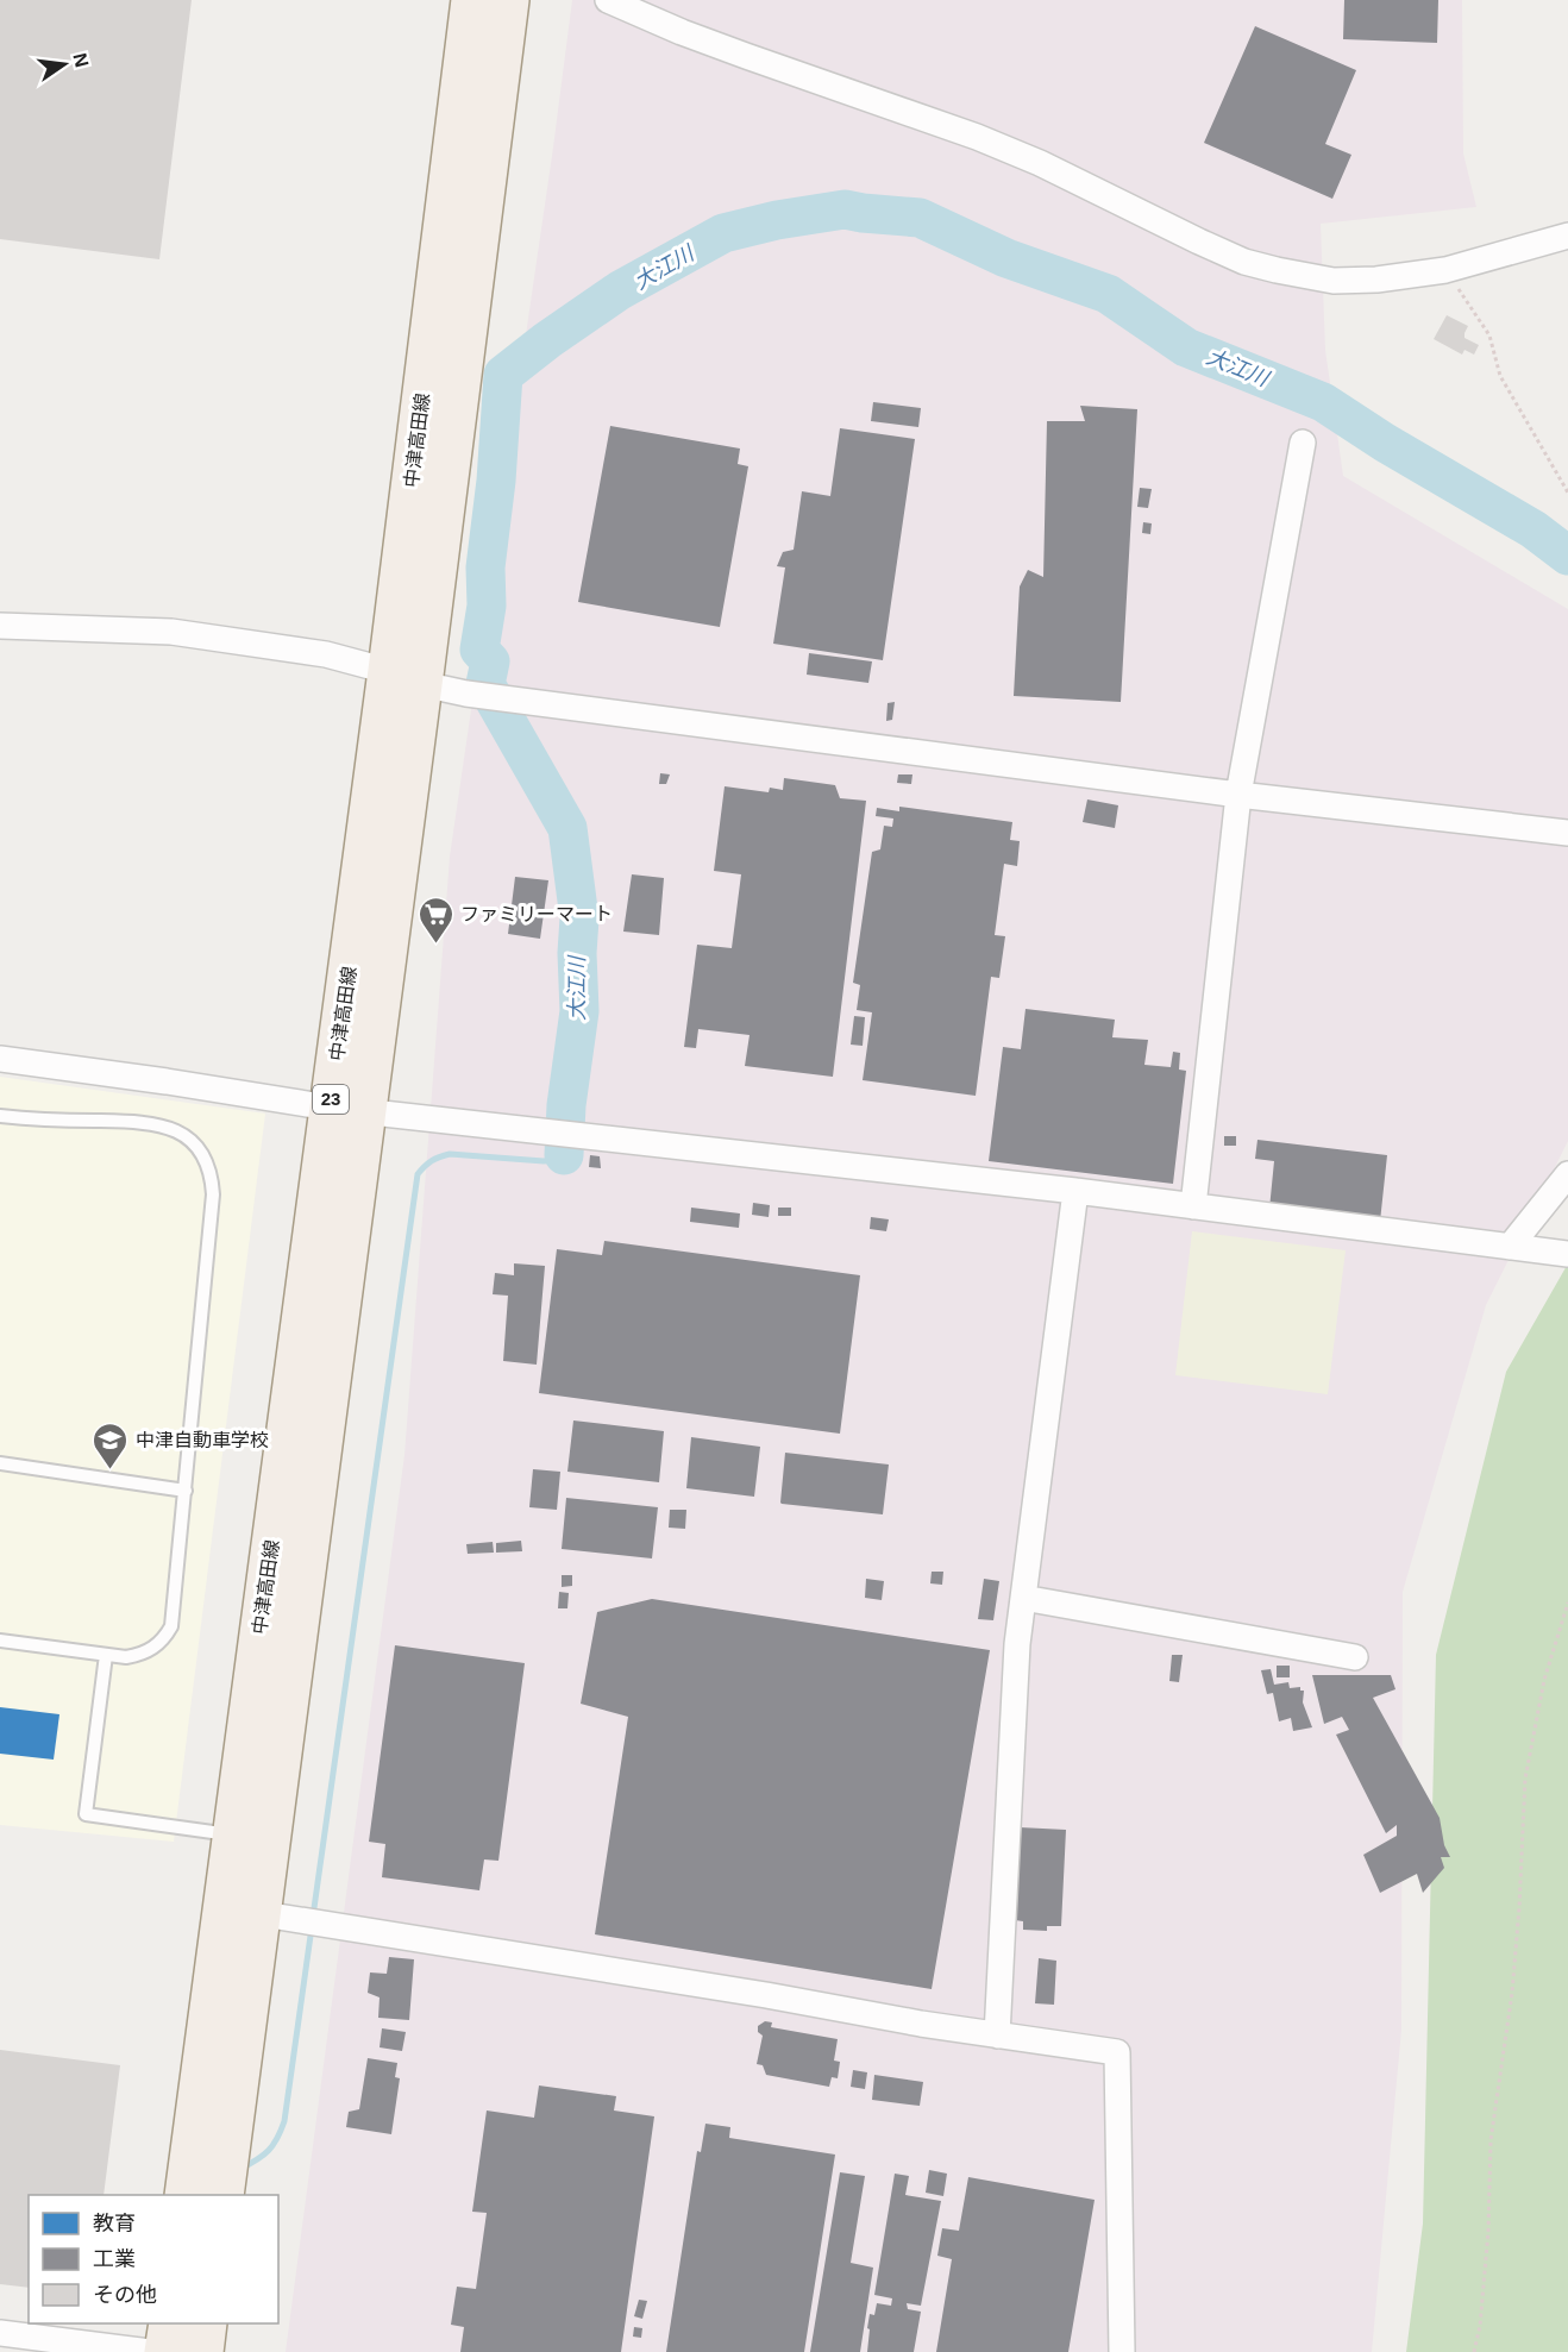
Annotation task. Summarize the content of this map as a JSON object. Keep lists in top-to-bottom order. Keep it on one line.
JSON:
{"streets":{"main road":["中津高田線","23"]},"water":["大江川"],"places":{"supermarket":["ファミリーマート"],"school or university":["中津自動車学校"]},"legend":["教育","工業","その他"],"north":"right"}
